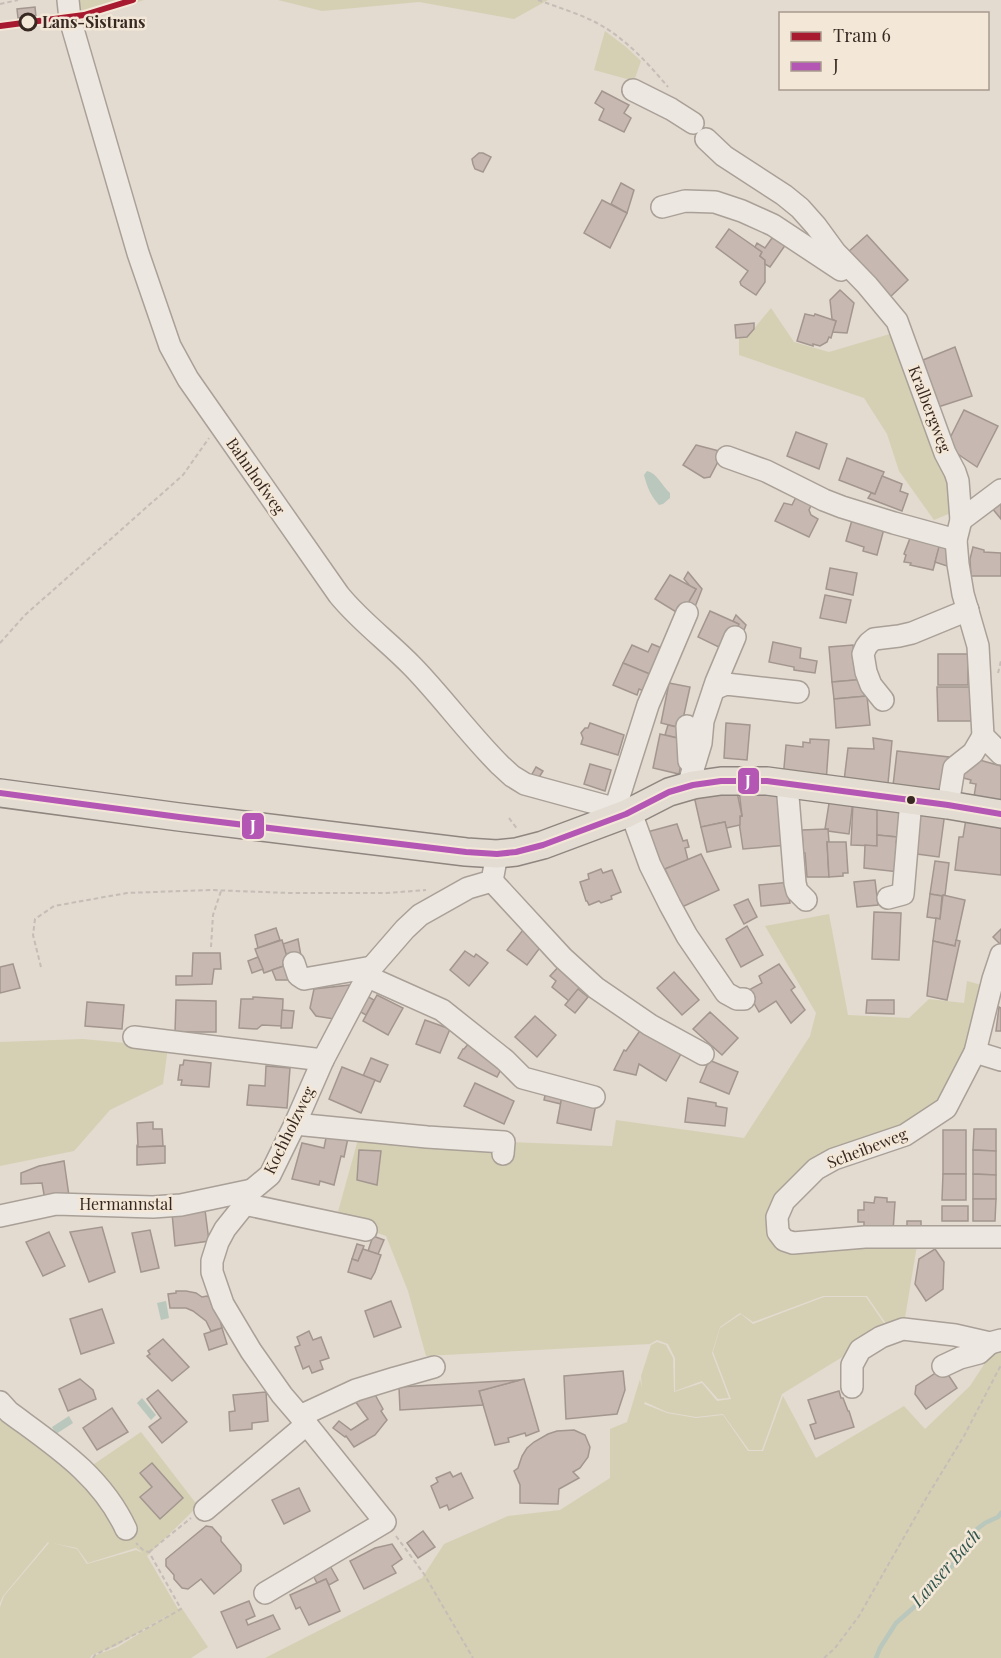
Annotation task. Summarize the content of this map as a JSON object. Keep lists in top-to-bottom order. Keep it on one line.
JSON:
{"streets":{"street":["Kralbergweg","Bahnhofweg","Kochholzweg","Scheibeweg","Hermannstal"]},"crossings":[["Kochholzweg","Hermannstal"]],"water":["Lanser Bach"],"places":["Lans-Sistrans"],"lines":["tram line 6","transit line J"],"legend":["Tram 6","J"]}
